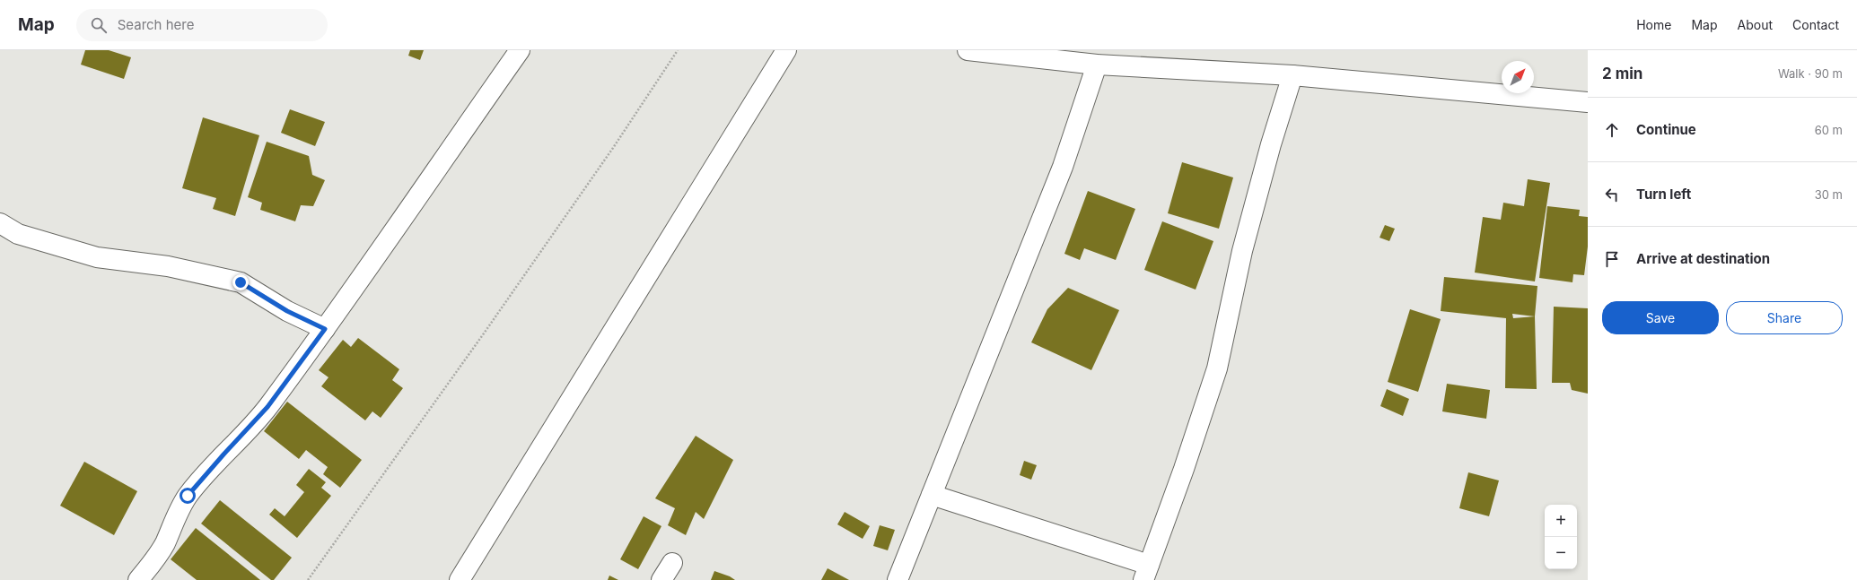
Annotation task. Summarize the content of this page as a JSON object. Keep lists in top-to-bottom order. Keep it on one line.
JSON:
{"north":"top right","page":{"header":"Map","search":"Search here","nav":["Home","Map","About","Contact"],"heading":["2 min","Walk · 90 m"],"list":[["Continue","60 m"],["Turn left","30 m"],"Arrive at destination"],"buttons":["Save","Share"],"map_buttons":["+","−"]}}
